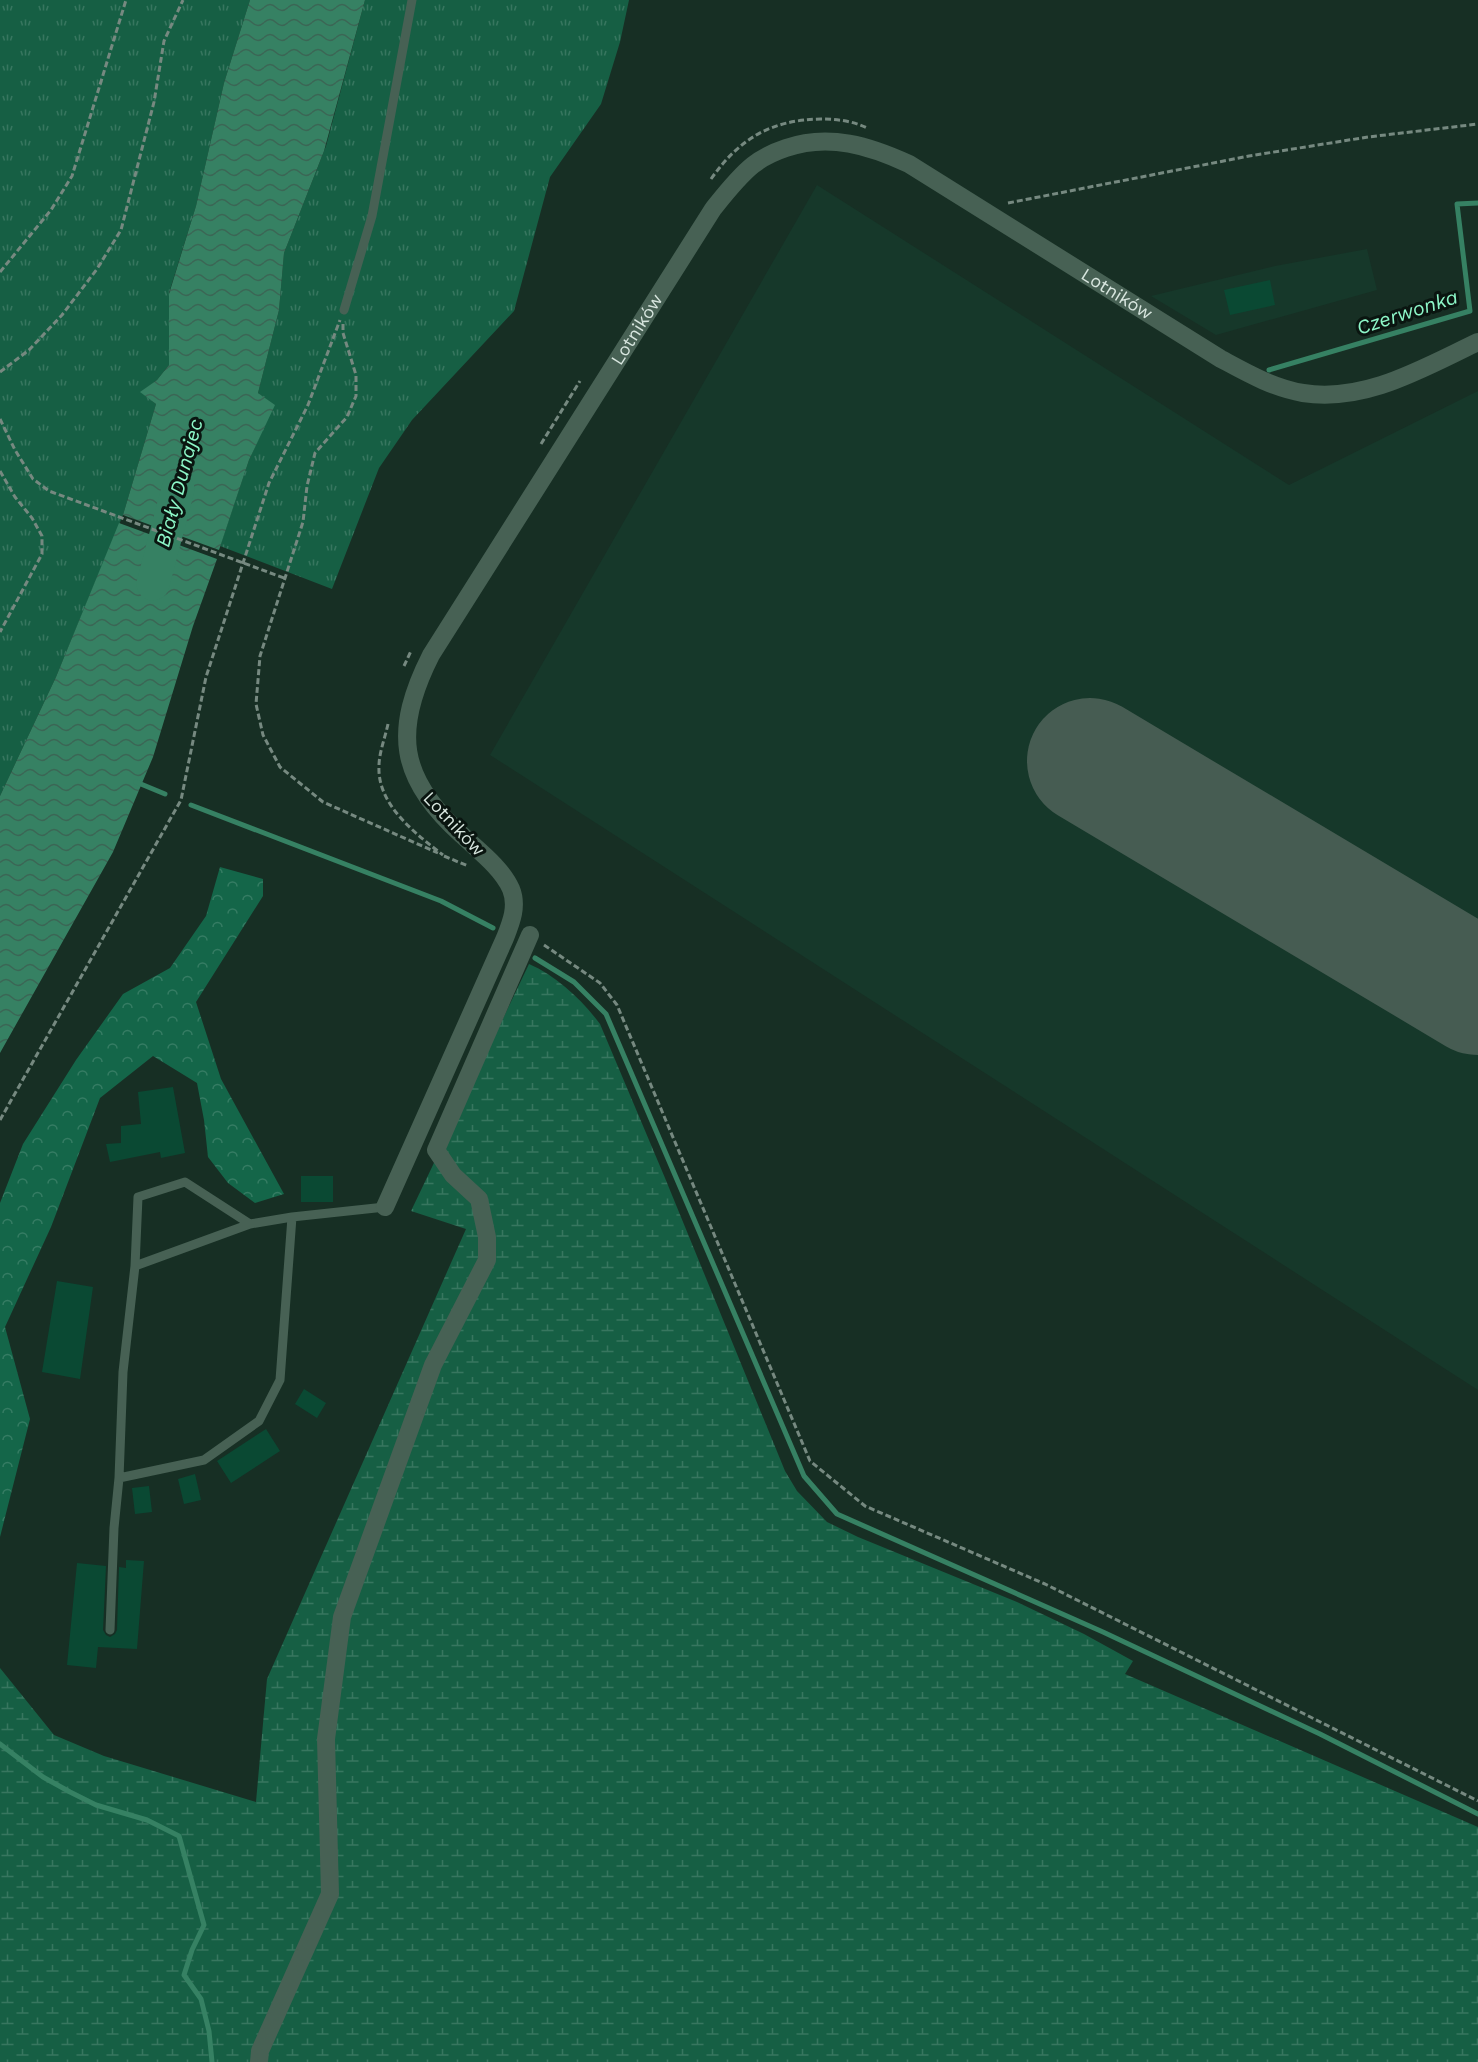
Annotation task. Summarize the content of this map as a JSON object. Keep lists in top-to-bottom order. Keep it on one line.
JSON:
{"streets":{"street":["Lotników"]},"water":["Czerwonka","Biały Dunajec"]}
